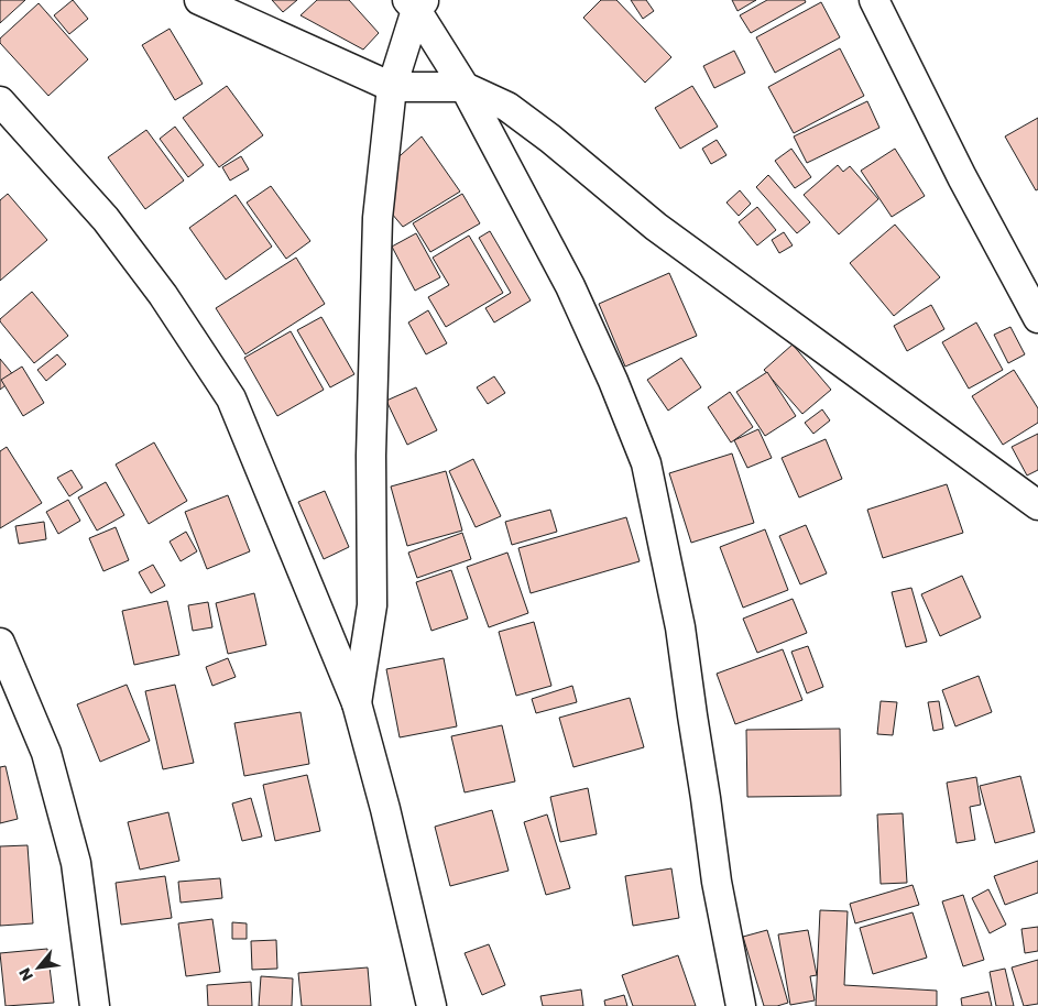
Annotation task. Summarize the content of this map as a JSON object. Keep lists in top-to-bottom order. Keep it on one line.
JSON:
{"north":"bottom left"}
